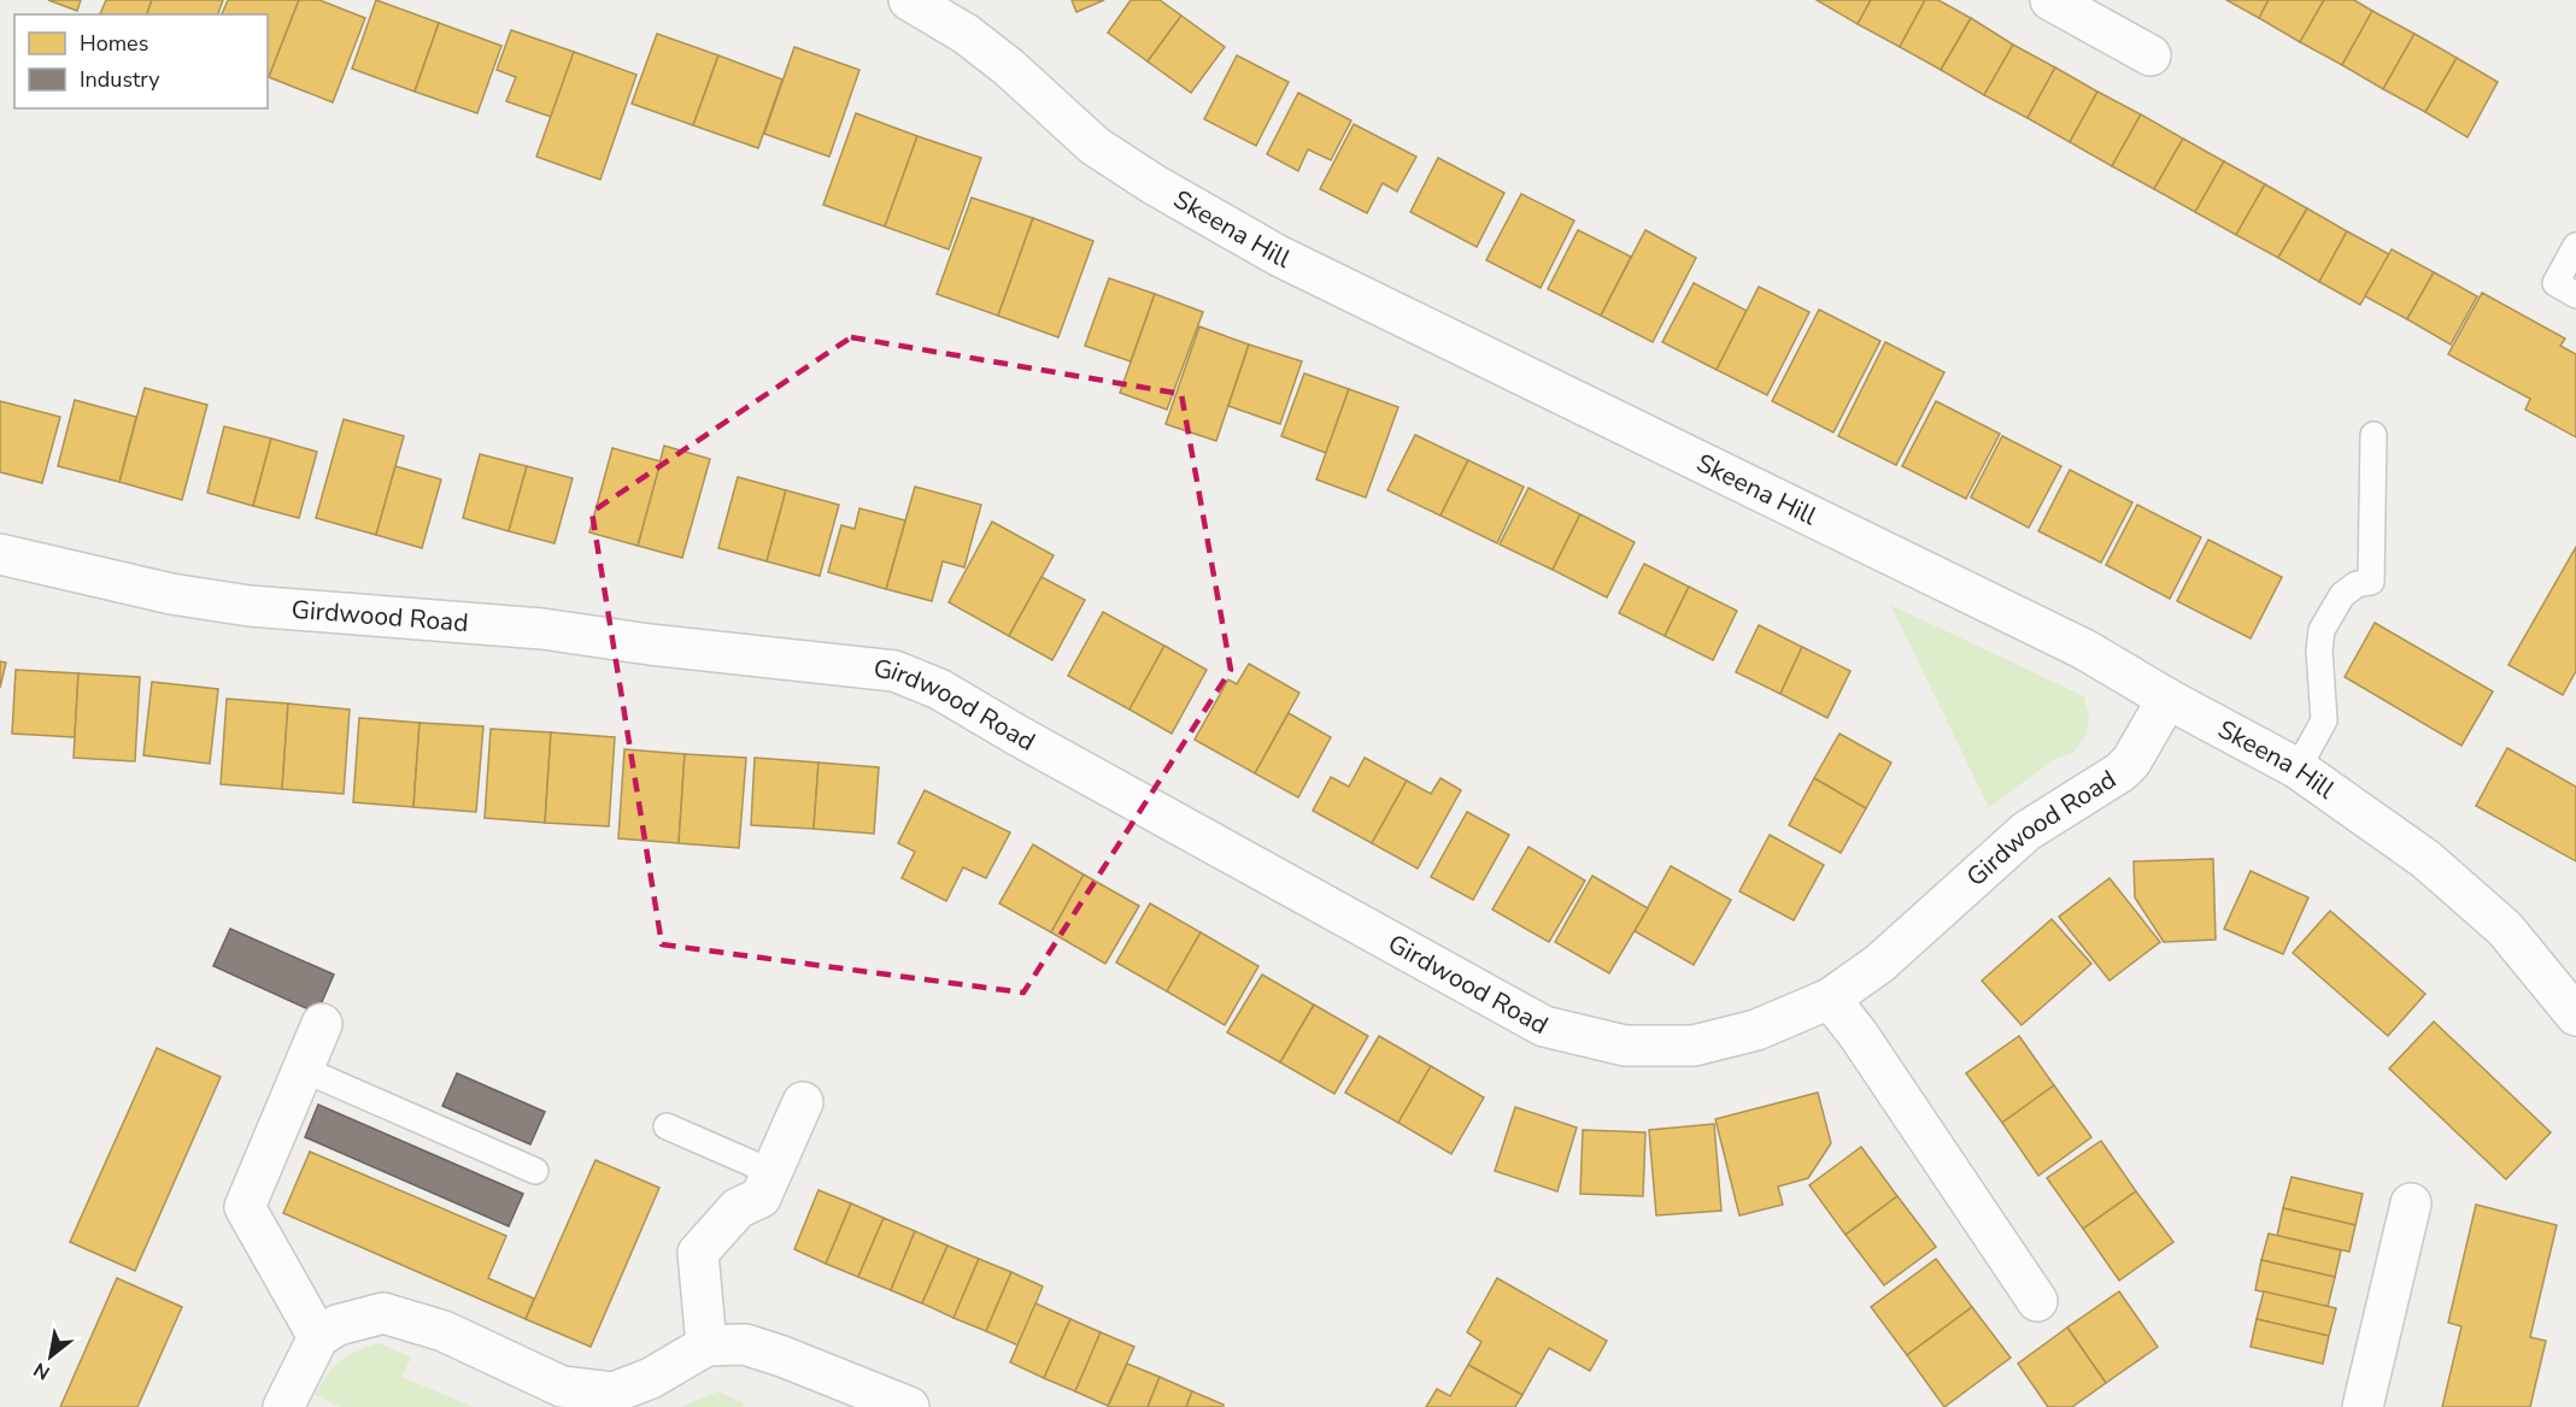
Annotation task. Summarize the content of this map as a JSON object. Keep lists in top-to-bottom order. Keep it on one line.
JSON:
{"streets":{"street":["Skeena Hill","Girdwood Road"]},"crossings":[["Skeena Hill","Girdwood Road"]],"legend":["Homes","Industry"],"north":"bottom left"}
